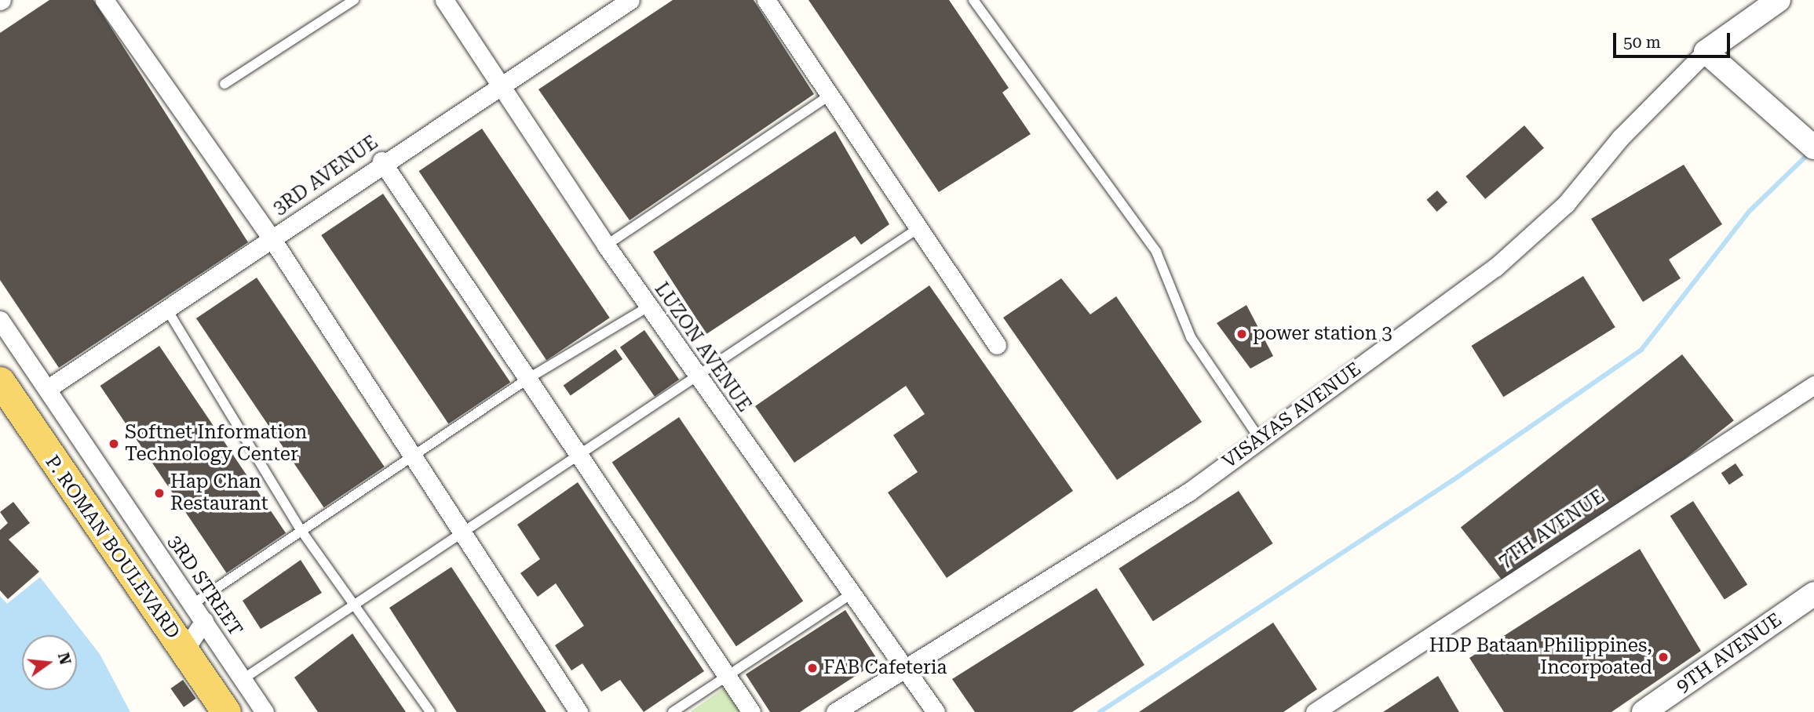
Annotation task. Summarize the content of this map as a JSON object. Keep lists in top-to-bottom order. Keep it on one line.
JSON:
{"streets":{"main road":["P. ROMAN BOULEVARD"],"street":["3RD AVENUE","LUZON AVENUE","VISAYAS AVENUE","7TH AVENUE","3RD STREET","9TH AVENUE"]},"crossings":[["3RD AVENUE","LUZON AVENUE"],["3RD AVENUE","3RD STREET"],["LUZON AVENUE","VISAYAS AVENUE"]],"places":["power station 3","Softnet Information Technology Center","Hap Chan Restaurant","HDP Bataan Philippines, Incorpoated","FAB Cafeteria"],"scale_bar":"50 m","north":"right"}
